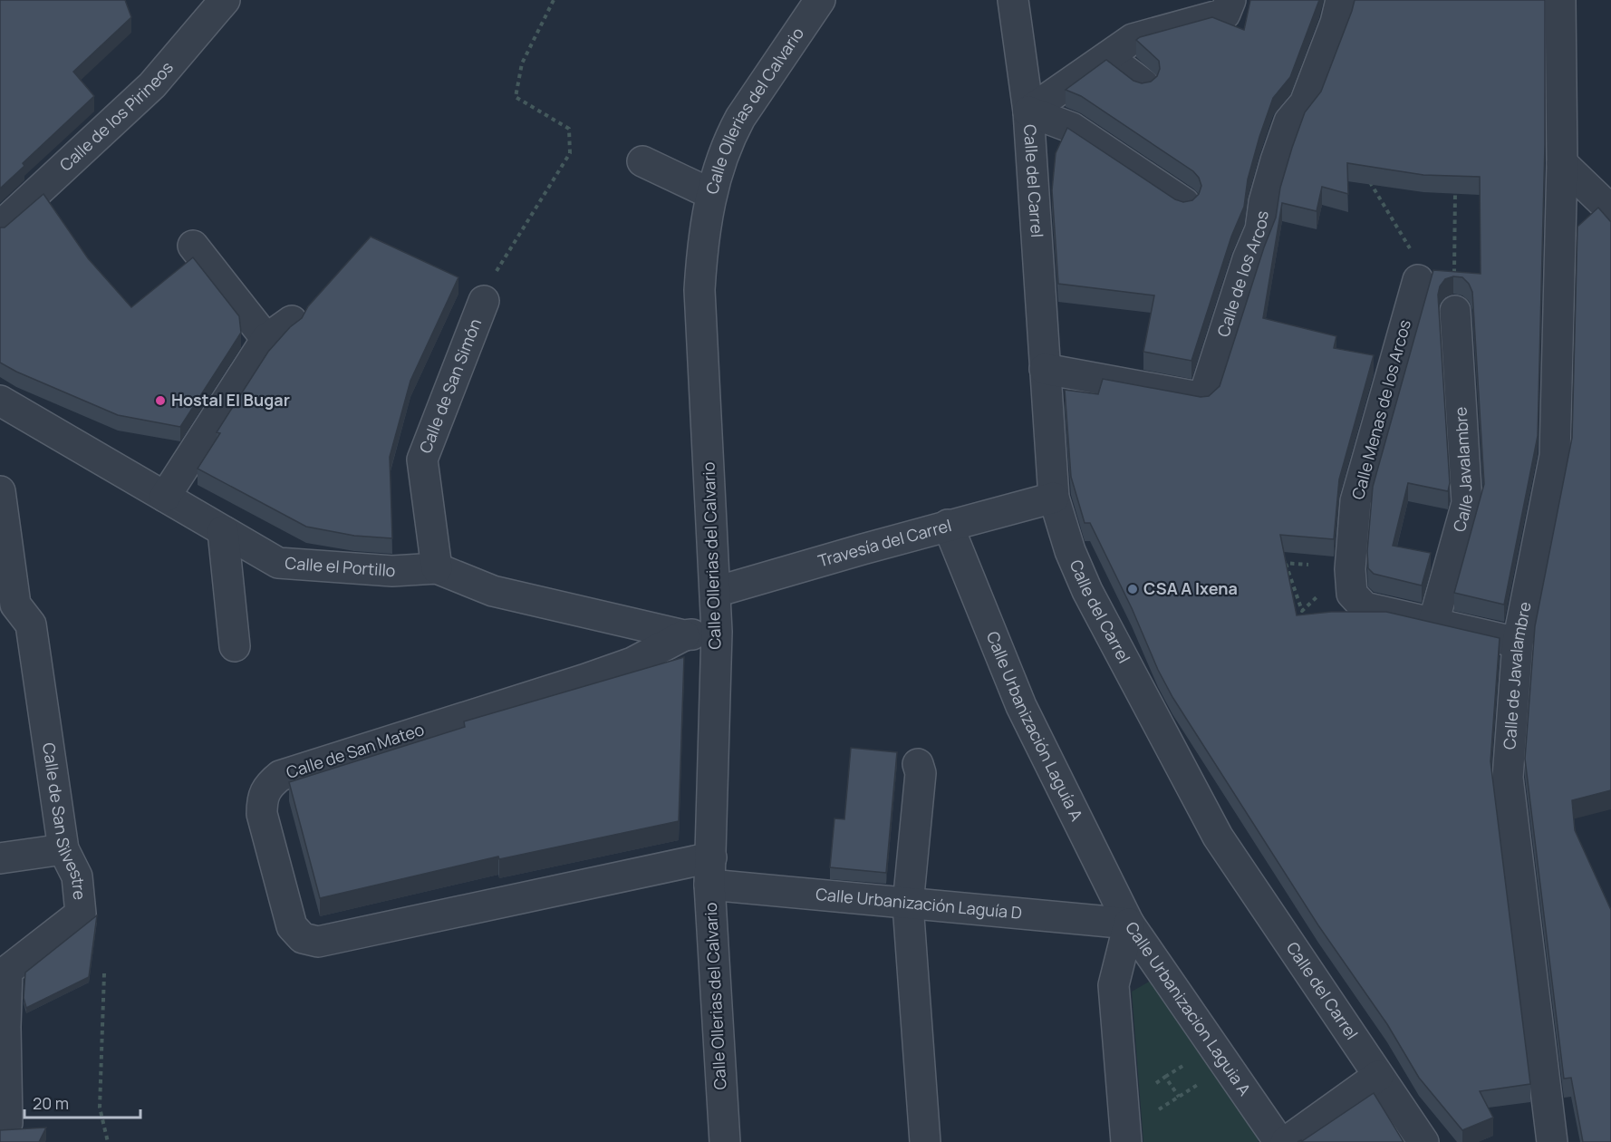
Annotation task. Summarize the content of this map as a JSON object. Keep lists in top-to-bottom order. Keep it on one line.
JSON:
{"streets":{"street":["Calle Ollerias del Calvario","Calle de los Pirineos","Calle del Carrel","Calle de los Arcos","Calle de San Simón","Calle Menas de los Arcos","Calle Javalambre","Travesía del Carrel","Calle el Portillo","Calle de Javalambre","Calle Urbanización Laguía A","Calle de San Mateo","Calle de San Silvestre","Calle Urbanización Laguía D","Calle Urbanizacion Laguia A"]},"crossings":[["Calle Ollerias del Calvario","Travesía del Carrel"],["Calle Ollerias del Calvario","Calle el Portillo"],["Calle Ollerias del Calvario","Calle de San Mateo"],["Calle Ollerias del Calvario","Calle Urbanización Laguía D"],["Calle del Carrel","Calle de los Arcos"],["Calle del Carrel","Travesía del Carrel"],["Calle de San Simón","Calle el Portillo"],["Calle Menas de los Arcos","Calle Javalambre"],["Calle Menas de los Arcos","Calle de Javalambre"],["Travesía del Carrel","Calle Urbanización Laguía A"],["Calle el Portillo","Calle de San Mateo"],["Calle Urbanización Laguía A","Calle Urbanización Laguía D"],["Calle Urbanización Laguía A","Calle Urbanizacion Laguia A"],["Calle de San Mateo","Calle Urbanización Laguía D"],["Calle Urbanización Laguía D","Calle Urbanizacion Laguia A"]],"places":["Hostal El Bugar","CSA A Ixena"],"scale_bar":"20 m"}
